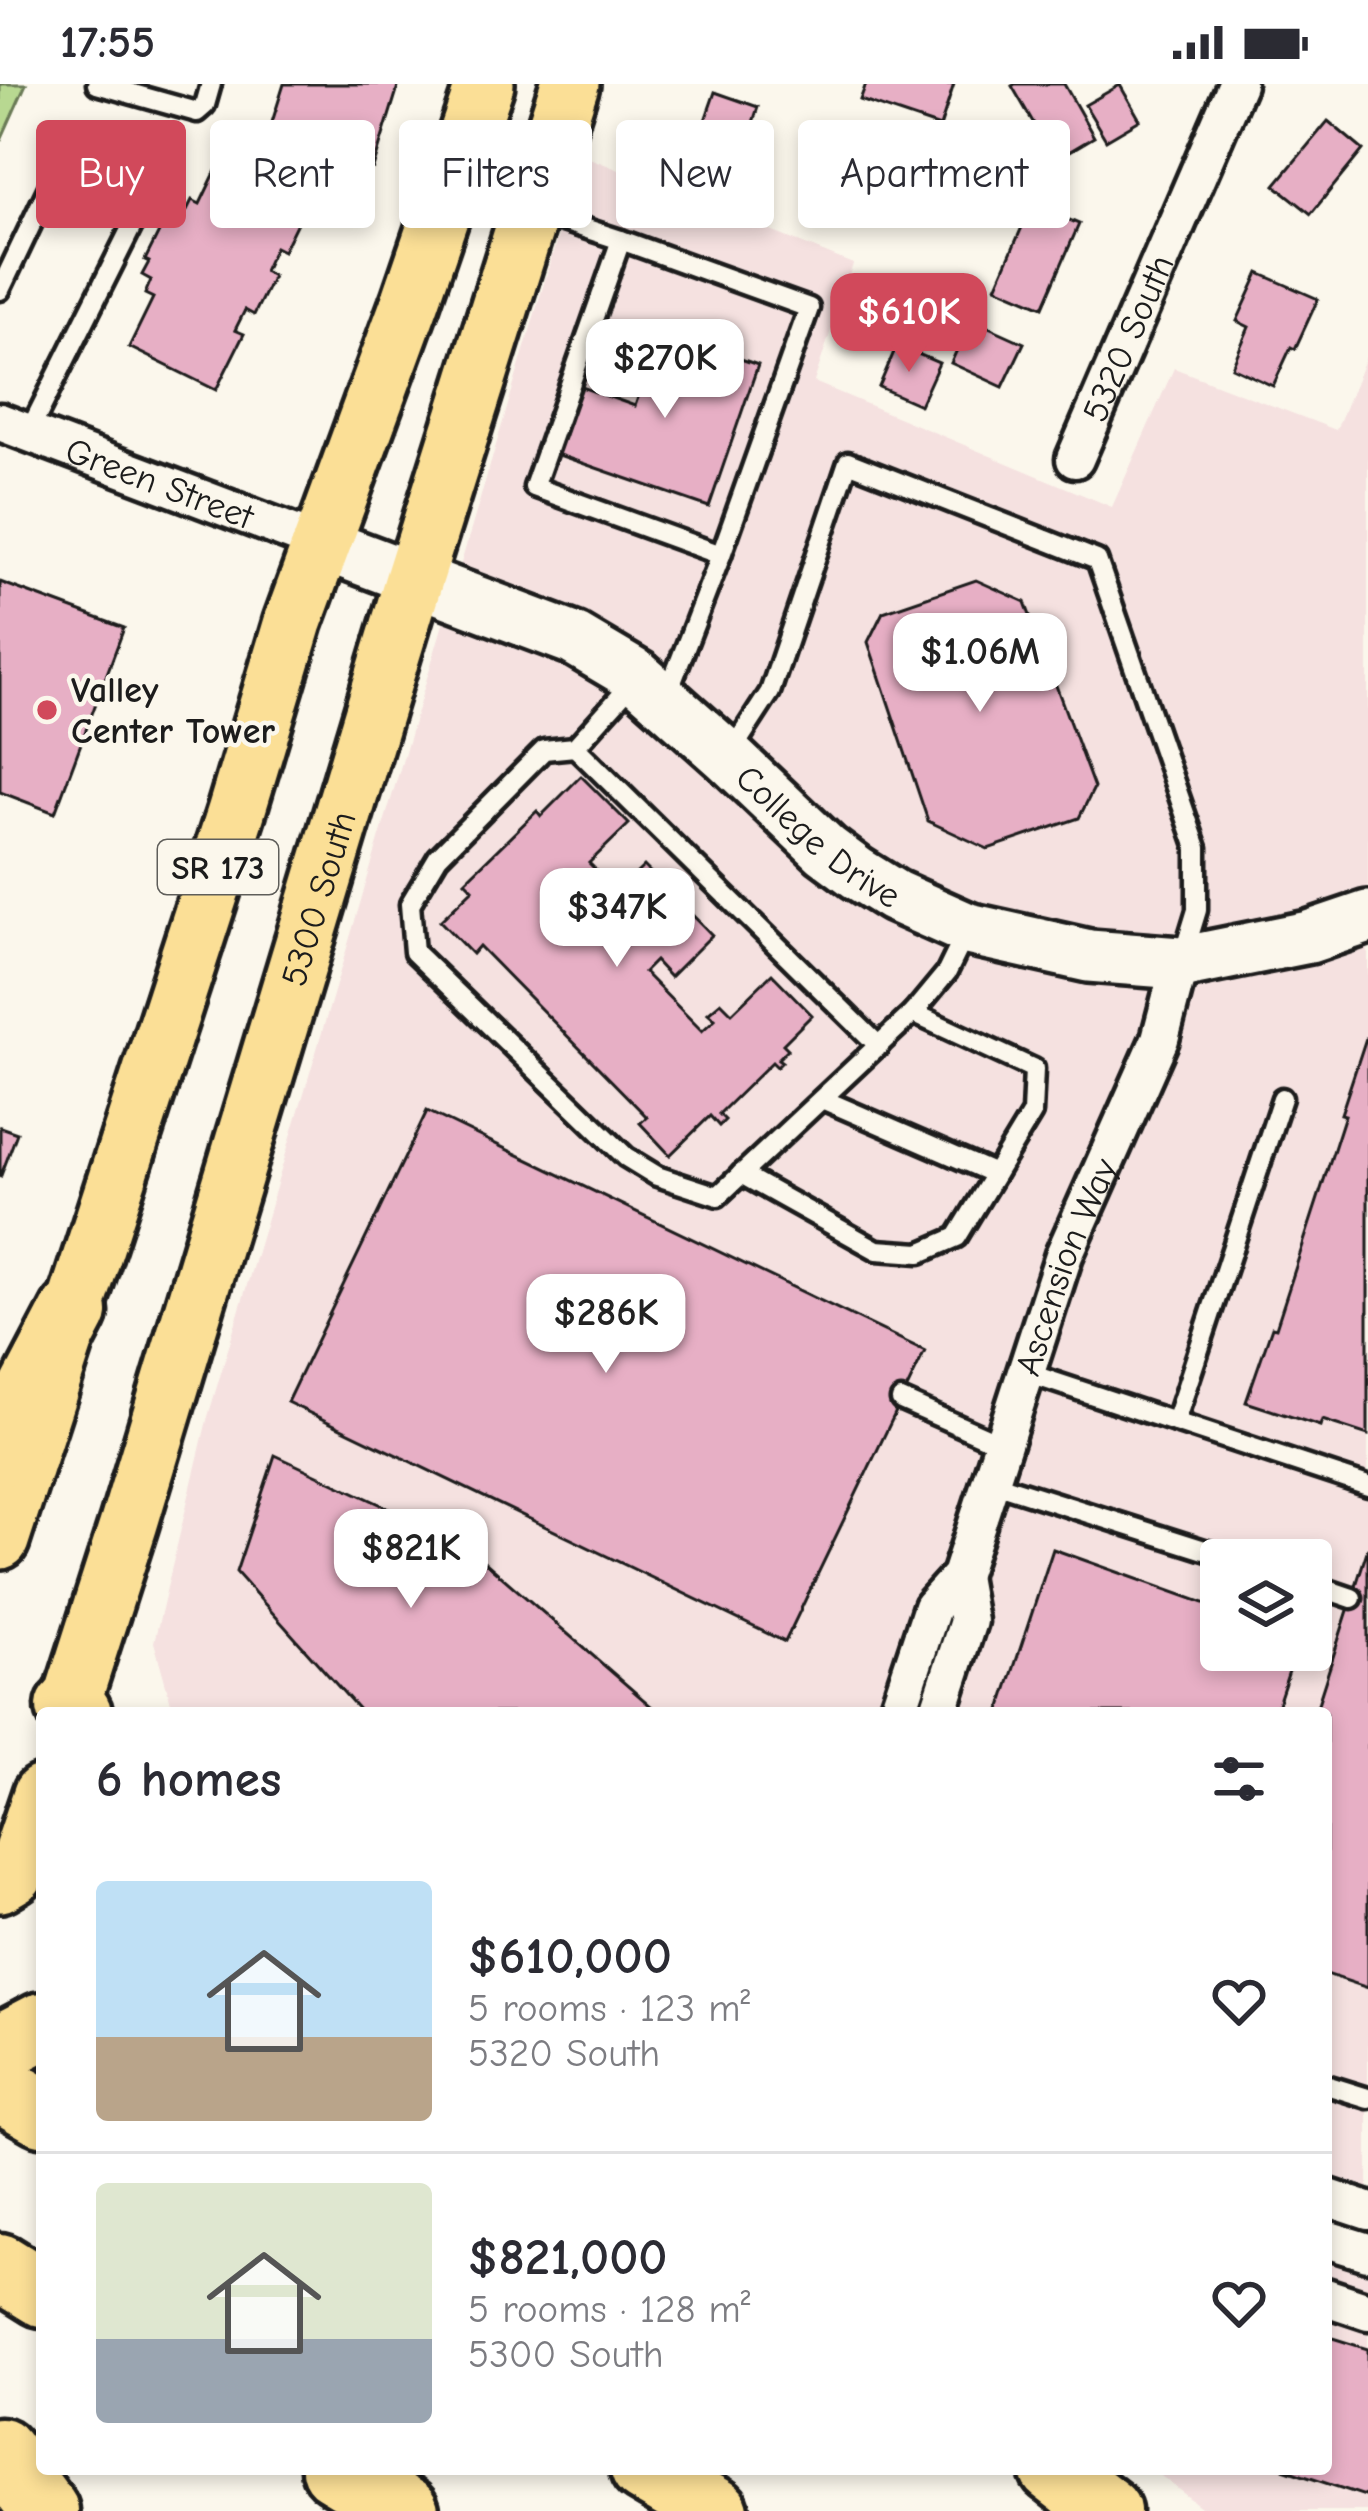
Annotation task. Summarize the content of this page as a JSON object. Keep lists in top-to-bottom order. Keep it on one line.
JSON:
{"streets":{"main road":["SR 173","5300 South"],"street":["5320 South","Green Street","College Drive","Ascension Way"]},"crossings":[["Green Street","College Drive"],["Green Street","SR 173"],["College Drive","SR 173"],["College Drive","5300 South"],["College Drive","Ascension Way"]],"places":["Valley Center Tower"],"page":{"status":"17:55","chip":["Buy","Rent","Filters","New","Apartment"],"price":["$610K","$270K","$1.06M","$347K","$286K","$821K"],"heading":"6 homes","list":[{"name":"$610,000","note":"5 rooms · 123 m² · 5320 South"},{"name":"$821,000","note":"5 rooms · 128 m² · 5300 South"}]}}
